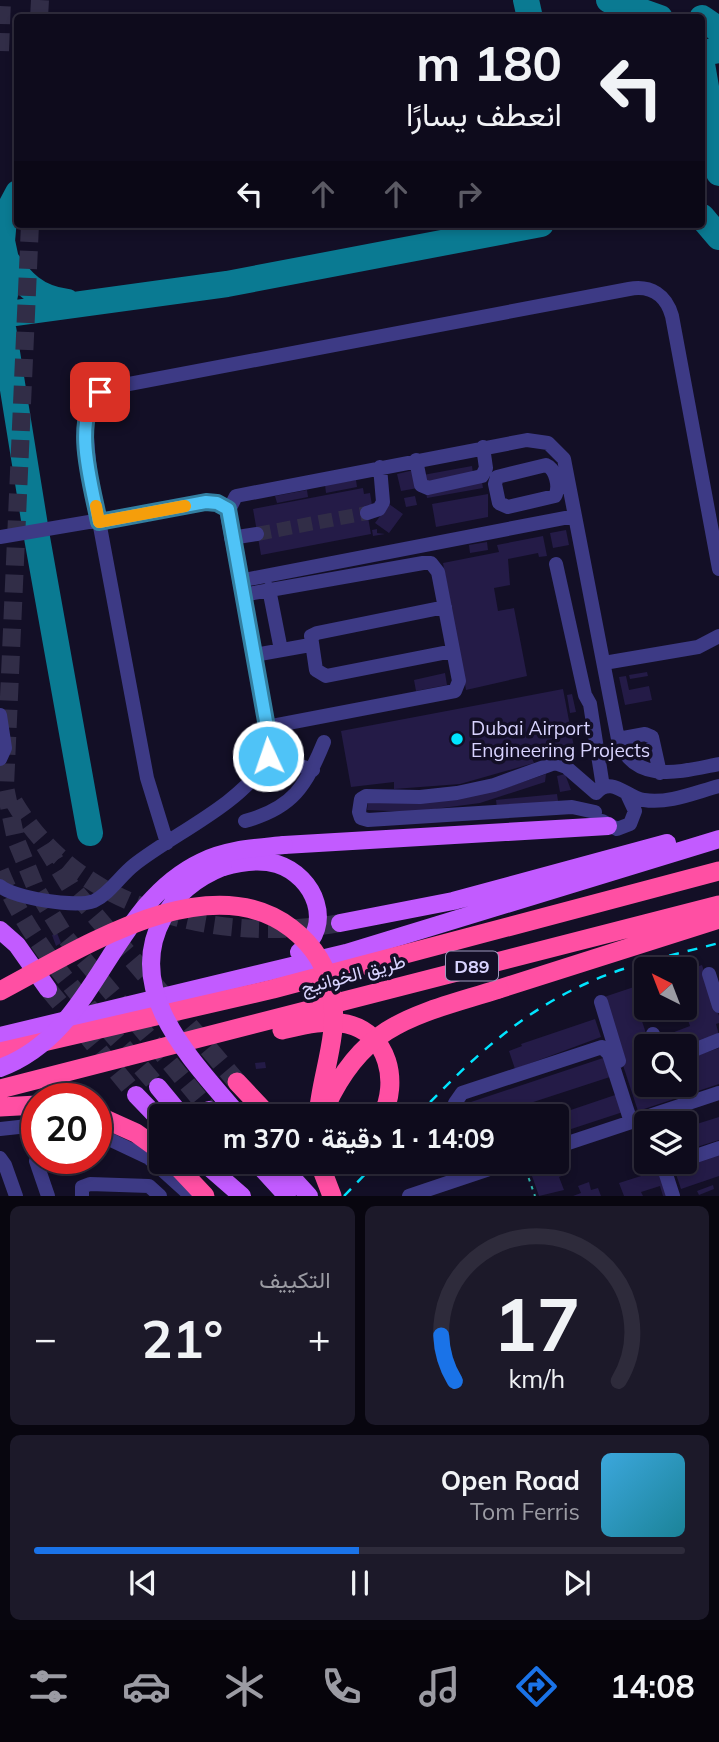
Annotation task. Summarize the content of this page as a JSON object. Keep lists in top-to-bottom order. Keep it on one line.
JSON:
{"streets":{"highway":["D89","طريق الخوانيج"]},"places":["Dubai Airport Engineering Projects"],"north":"top left","page":{"turn":["180 m","انعطف يسارًا"],"limit":"20","trip":"14:09 · 1 دقيقة · 370 m","tile":"التكييف","heat":["−","21°","+"],"song":["Open Road","Tom Ferris"],"tabs":"14:08","gauge":["17","km/h"]}}
